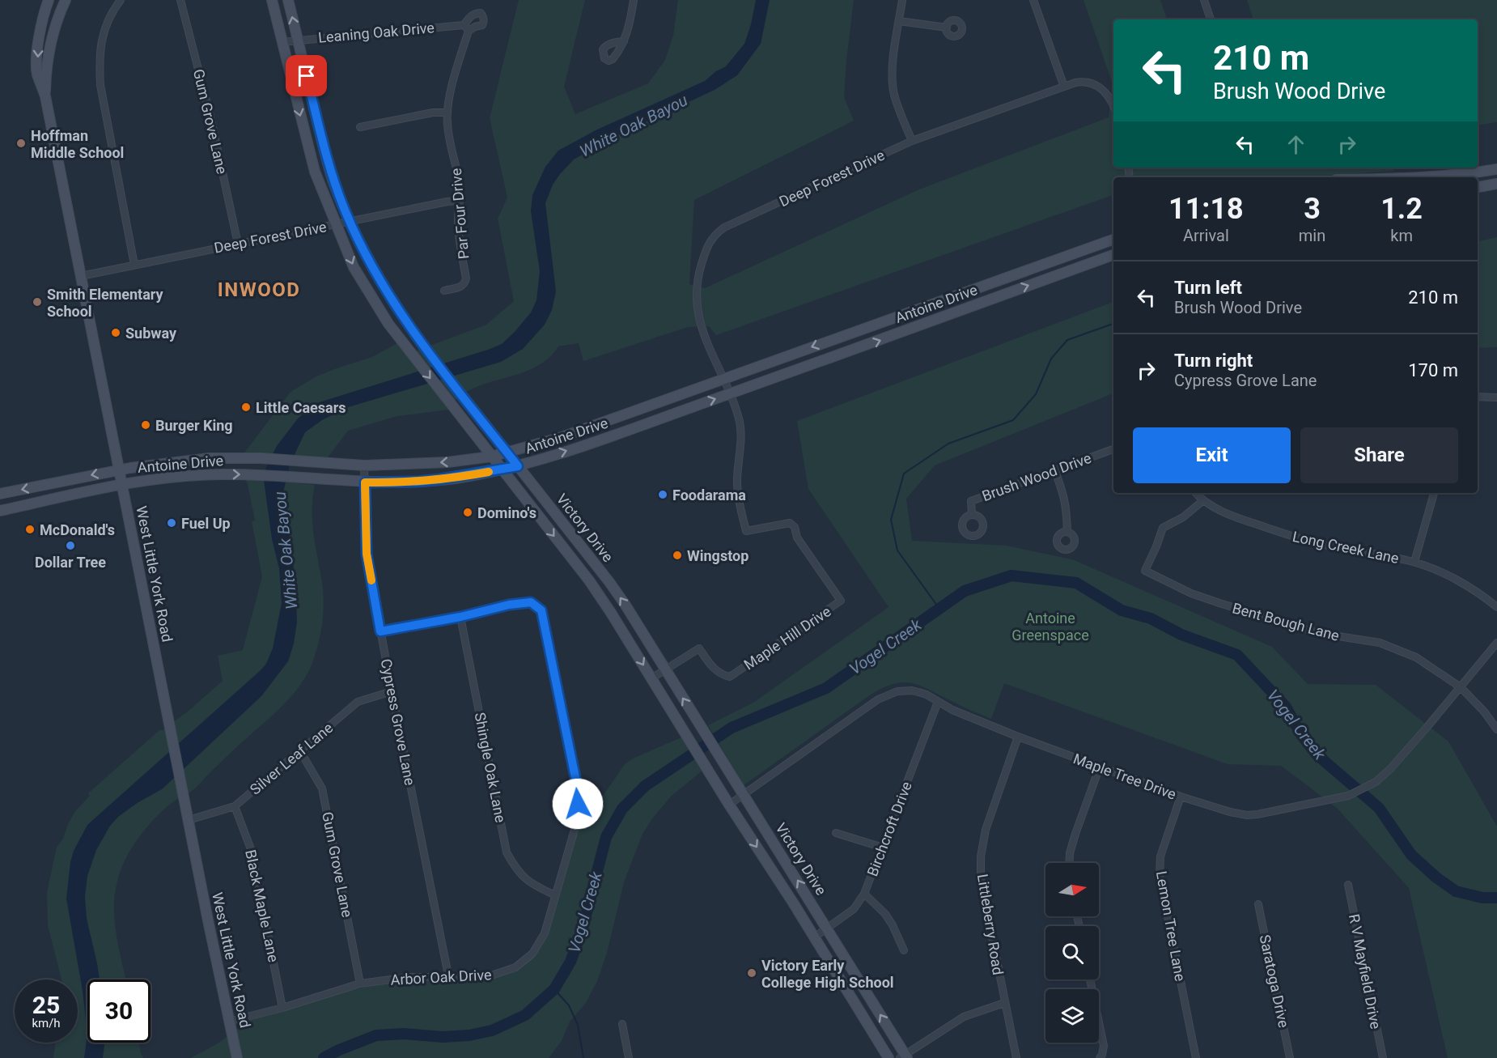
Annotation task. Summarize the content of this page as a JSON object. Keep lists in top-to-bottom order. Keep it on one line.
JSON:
{"streets":{"main road":["Antoine Drive","Victory Drive","West Little York Road"],"street":["Leaning Oak Drive","Gum Grove Lane","Deep Forest Drive","Par Four Drive","Brush Wood Drive","Long Creek Lane","Bent Bough Lane","Maple Hill Drive","Cypress Grove Lane","Silver Leaf Lane","Shingle Oak Lane","Maple Tree Drive","Birchcroft Drive","Black Maple Lane","Littleberry Road","Lemon Tree Lane","R V Mayfield Drive","Arbor Oak Drive","Saratoga Drive"]},"crossings":[["Leaning Oak Drive","Par Four Drive"],["Leaning Oak Drive","Victory Drive"],["Gum Grove Lane","Deep Forest Drive"],["Gum Grove Lane","Silver Leaf Lane"],["Gum Grove Lane","Arbor Oak Drive"],["Deep Forest Drive","Par Four Drive"],["Deep Forest Drive","Antoine Drive"],["Deep Forest Drive","Victory Drive"],["Deep Forest Drive","West Little York Road"],["Deep Forest Drive","Maple Hill Drive"],["Antoine Drive","Victory Drive"],["Antoine Drive","West Little York Road"],["Antoine Drive","Maple Hill Drive"],["Antoine Drive","Cypress Grove Lane"],["Victory Drive","Maple Hill Drive"],["Victory Drive","Maple Tree Drive"],["Victory Drive","Birchcroft Drive"],["Long Creek Lane","Bent Bough Lane"],["West Little York Road","Silver Leaf Lane"],["West Little York Road","Arbor Oak Drive"],["Bent Bough Lane","Maple Tree Drive"],["Cypress Grove Lane","Silver Leaf Lane"],["Cypress Grove Lane","Arbor Oak Drive"],["Silver Leaf Lane","Black Maple Lane"],["Shingle Oak Lane","Arbor Oak Drive"],["Maple Tree Drive","Birchcroft Drive"],["Maple Tree Drive","Littleberry Road"],["Maple Tree Drive","Lemon Tree Lane"],["Black Maple Lane","Arbor Oak Drive"]],"districts":["INWOOD"],"water":["White Oak Bayou","Vogel Creek"],"parks":["Antoine Greenspace"],"places":["Hoffman Middle School","Smith Elementary School","Subway","Little Caesars","Burger King","Foodarama","Domino's","Fuel Up","McDonald's","Dollar Tree","Wingstop","Victory Early College High School"],"north":"right","page":{"turn":["210 m","Brush Wood Drive"],"eta":["11:18","Arrival","3","min","1.2","km"],"list":[{"name":"Turn left","note":"Brush Wood Drive","value":"210 m"},{"name":"Turn right","note":"Cypress Grove Lane","value":"170 m"}],"buttons":["Exit","Share"],"speed":"25 km/h","limit":"30"}}
